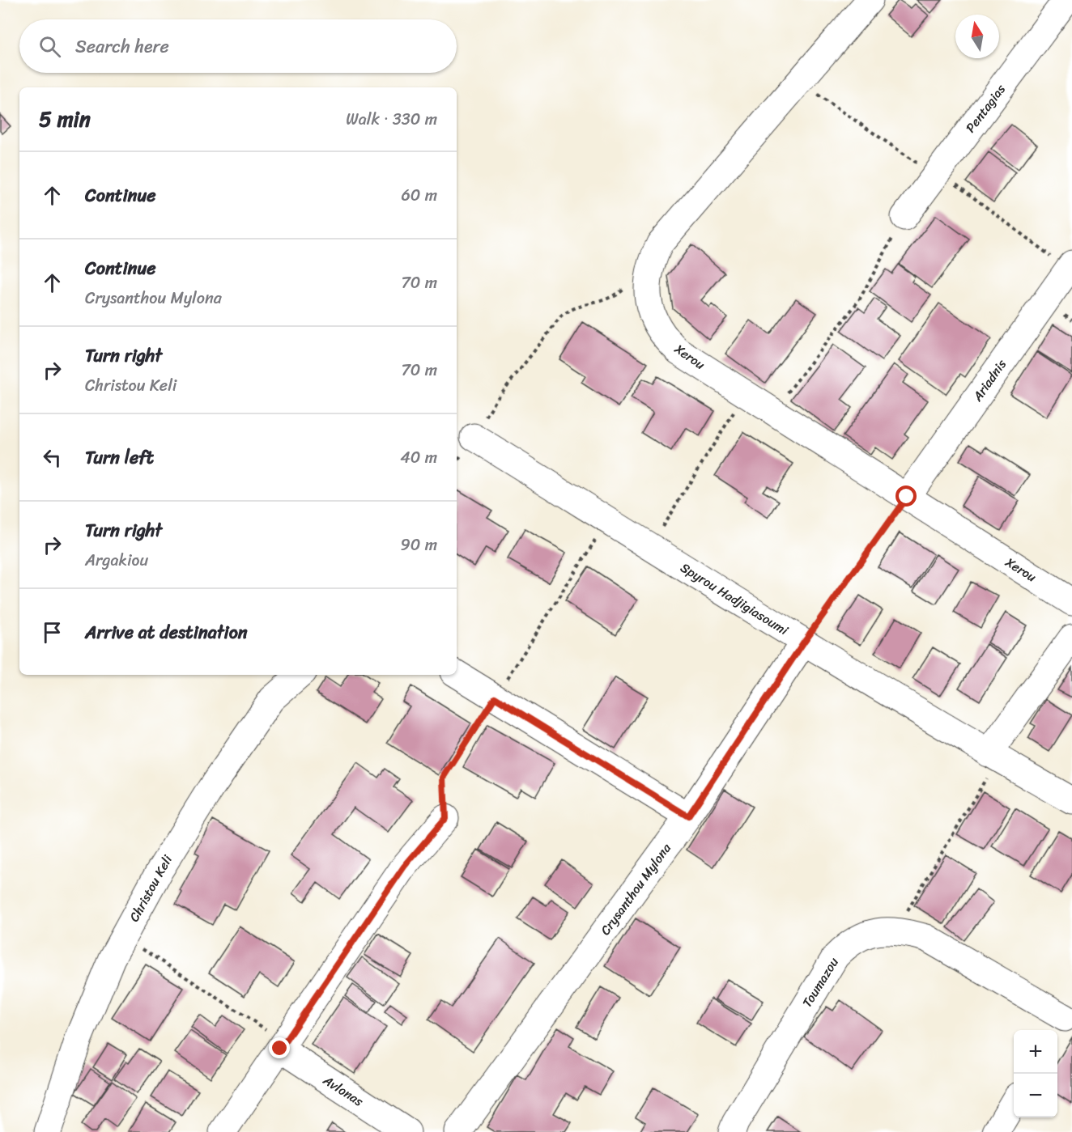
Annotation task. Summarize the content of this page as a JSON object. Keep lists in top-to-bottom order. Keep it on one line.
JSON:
{"streets":{"street":["Pentagias","Xerou","Ariadnis","Spyrou Hadjigiasoumi","Christou Keli","Crysanthou Mylona","Toumazou","Avlonas"]},"crossings":[["Xerou","Ariadnis"],["Spyrou Hadjigiasoumi","Crysanthou Mylona"]],"north":"top","page":{"search":"Search here","heading":["5 min","Walk · 330 m"],"list":[["Continue","60 m"],["Continue","Crysanthou Mylona","70 m"],["Turn right","Christou Keli","70 m"],["Turn left","40 m"],["Turn right","Argakiou","90 m"],"Arrive at destination"],"map_buttons":["+","−"]}}
